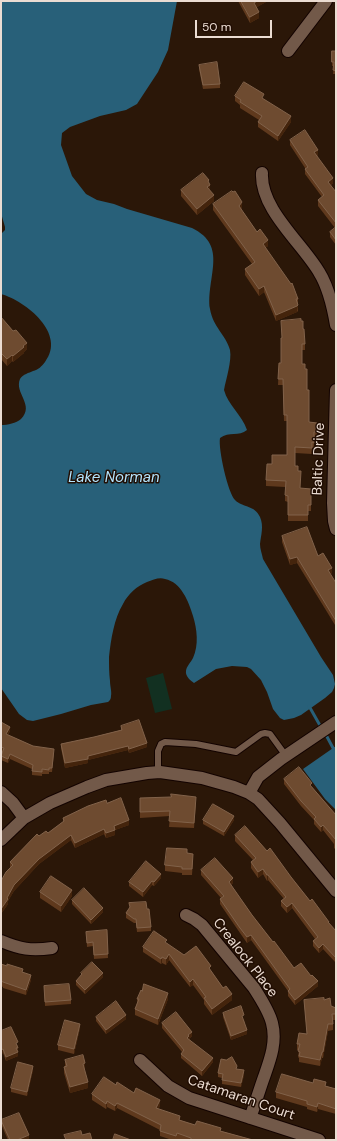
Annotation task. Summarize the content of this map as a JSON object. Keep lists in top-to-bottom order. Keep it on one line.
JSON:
{"streets":{"street":["Baltic Drive","Crealock Place","Catamaran Court"]},"crossings":[["Crealock Place","Catamaran Court"]],"water":["Lake Norman"],"scale_bar":"50 m"}
